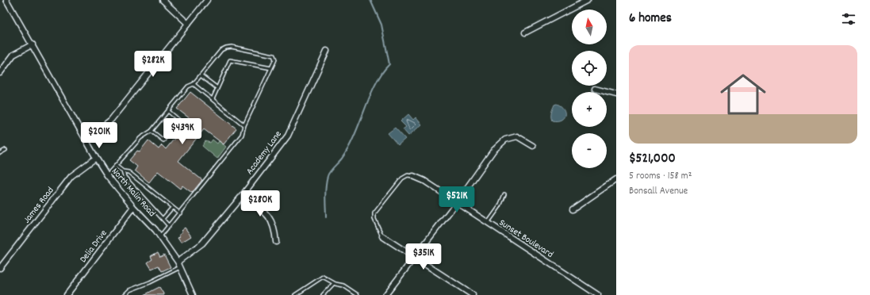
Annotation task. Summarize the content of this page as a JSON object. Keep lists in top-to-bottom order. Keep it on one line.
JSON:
{"streets":{"street":["Academy Lane","North Malin Road","James Road","Sunset Boulevard","Delia Drive"]},"crossings":[["Academy Lane","North Malin Road"],["North Malin Road","James Road"],["North Malin Road","Delia Drive"]],"north":"top","page":{"heading":"6 homes","map_buttons":["+","−"],"list":[{"name":"$521,000","note":"5 rooms · 158 m² · Bonsall Avenue"}],"price":["$282K","$439K","$201K","$521K","$280K","$351K"]}}
